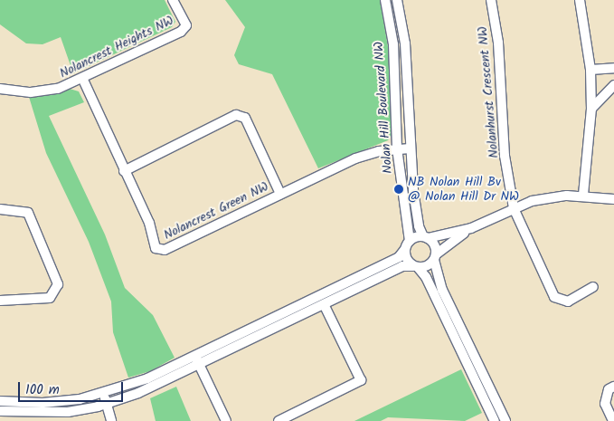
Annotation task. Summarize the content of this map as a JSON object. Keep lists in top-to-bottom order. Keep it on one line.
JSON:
{"streets":{"street":["Nolancrest Heights NW","Nolanhurst Crescent NW","Nolan Hill Boulevard NW","Nolancrest Green NW"]},"crossings":[["Nolancrest Heights NW","Nolancrest Green NW"],["Nolan Hill Boulevard NW","Nolancrest Green NW"]],"places":["NB Nolan Hill Bv @ Nolan Hill Dr NW"],"scale_bar":"100 m"}
